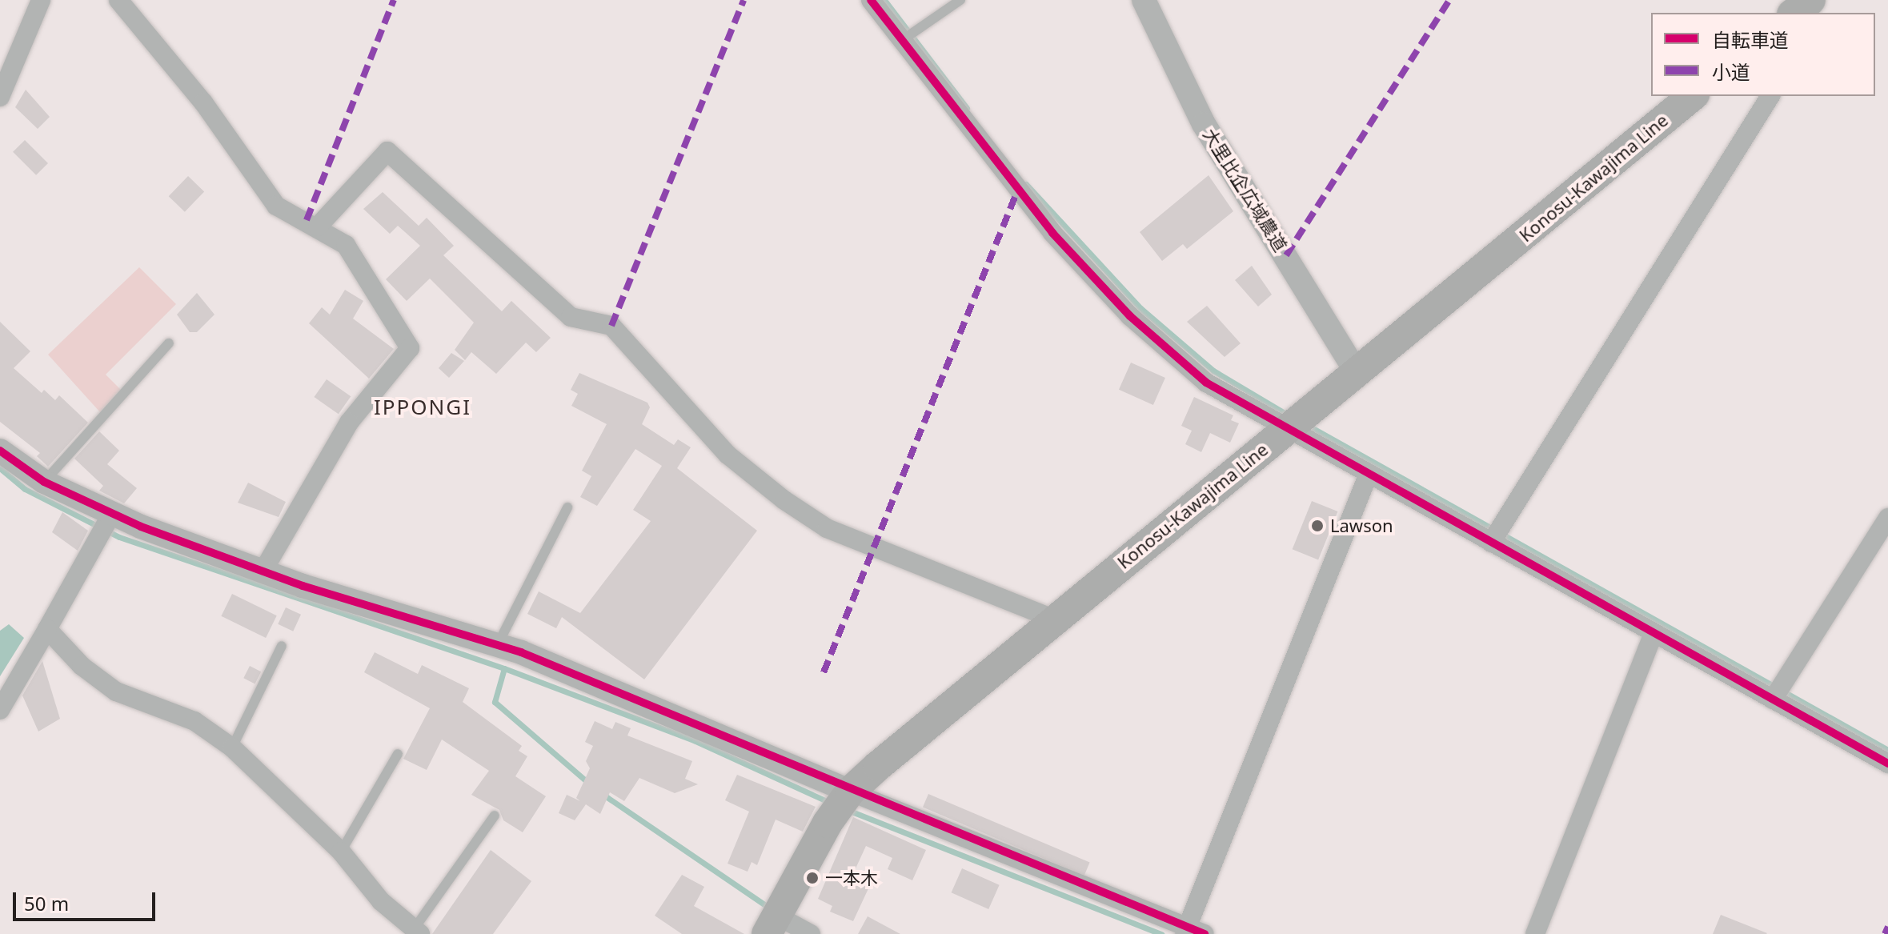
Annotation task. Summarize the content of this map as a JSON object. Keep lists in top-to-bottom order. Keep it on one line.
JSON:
{"streets":{"main road":["Konosu-Kawajima Line"],"street":["大里比企広域農道"]},"crossings":[["Konosu-Kawajima Line","大里比企広域農道"]],"districts":["IPPONGI"],"places":["Lawson","一本木"],"legend":["自転車道","小道"],"scale_bar":"50 m"}
